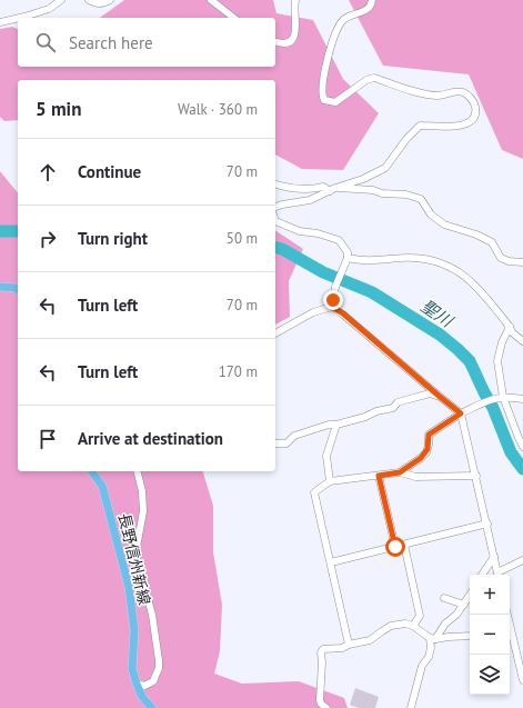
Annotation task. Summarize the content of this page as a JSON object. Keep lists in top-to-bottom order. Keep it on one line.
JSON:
{"streets":{"main road":["長野信州新線"]},"water":["聖川"],"page":{"search":"Search here","heading":["5 min","Walk · 360 m"],"list":[["Continue","70 m"],["Turn right","50 m"],["Turn left","70 m"],["Turn left","170 m"],"Arrive at destination"],"map_buttons":["+","−"]}}
